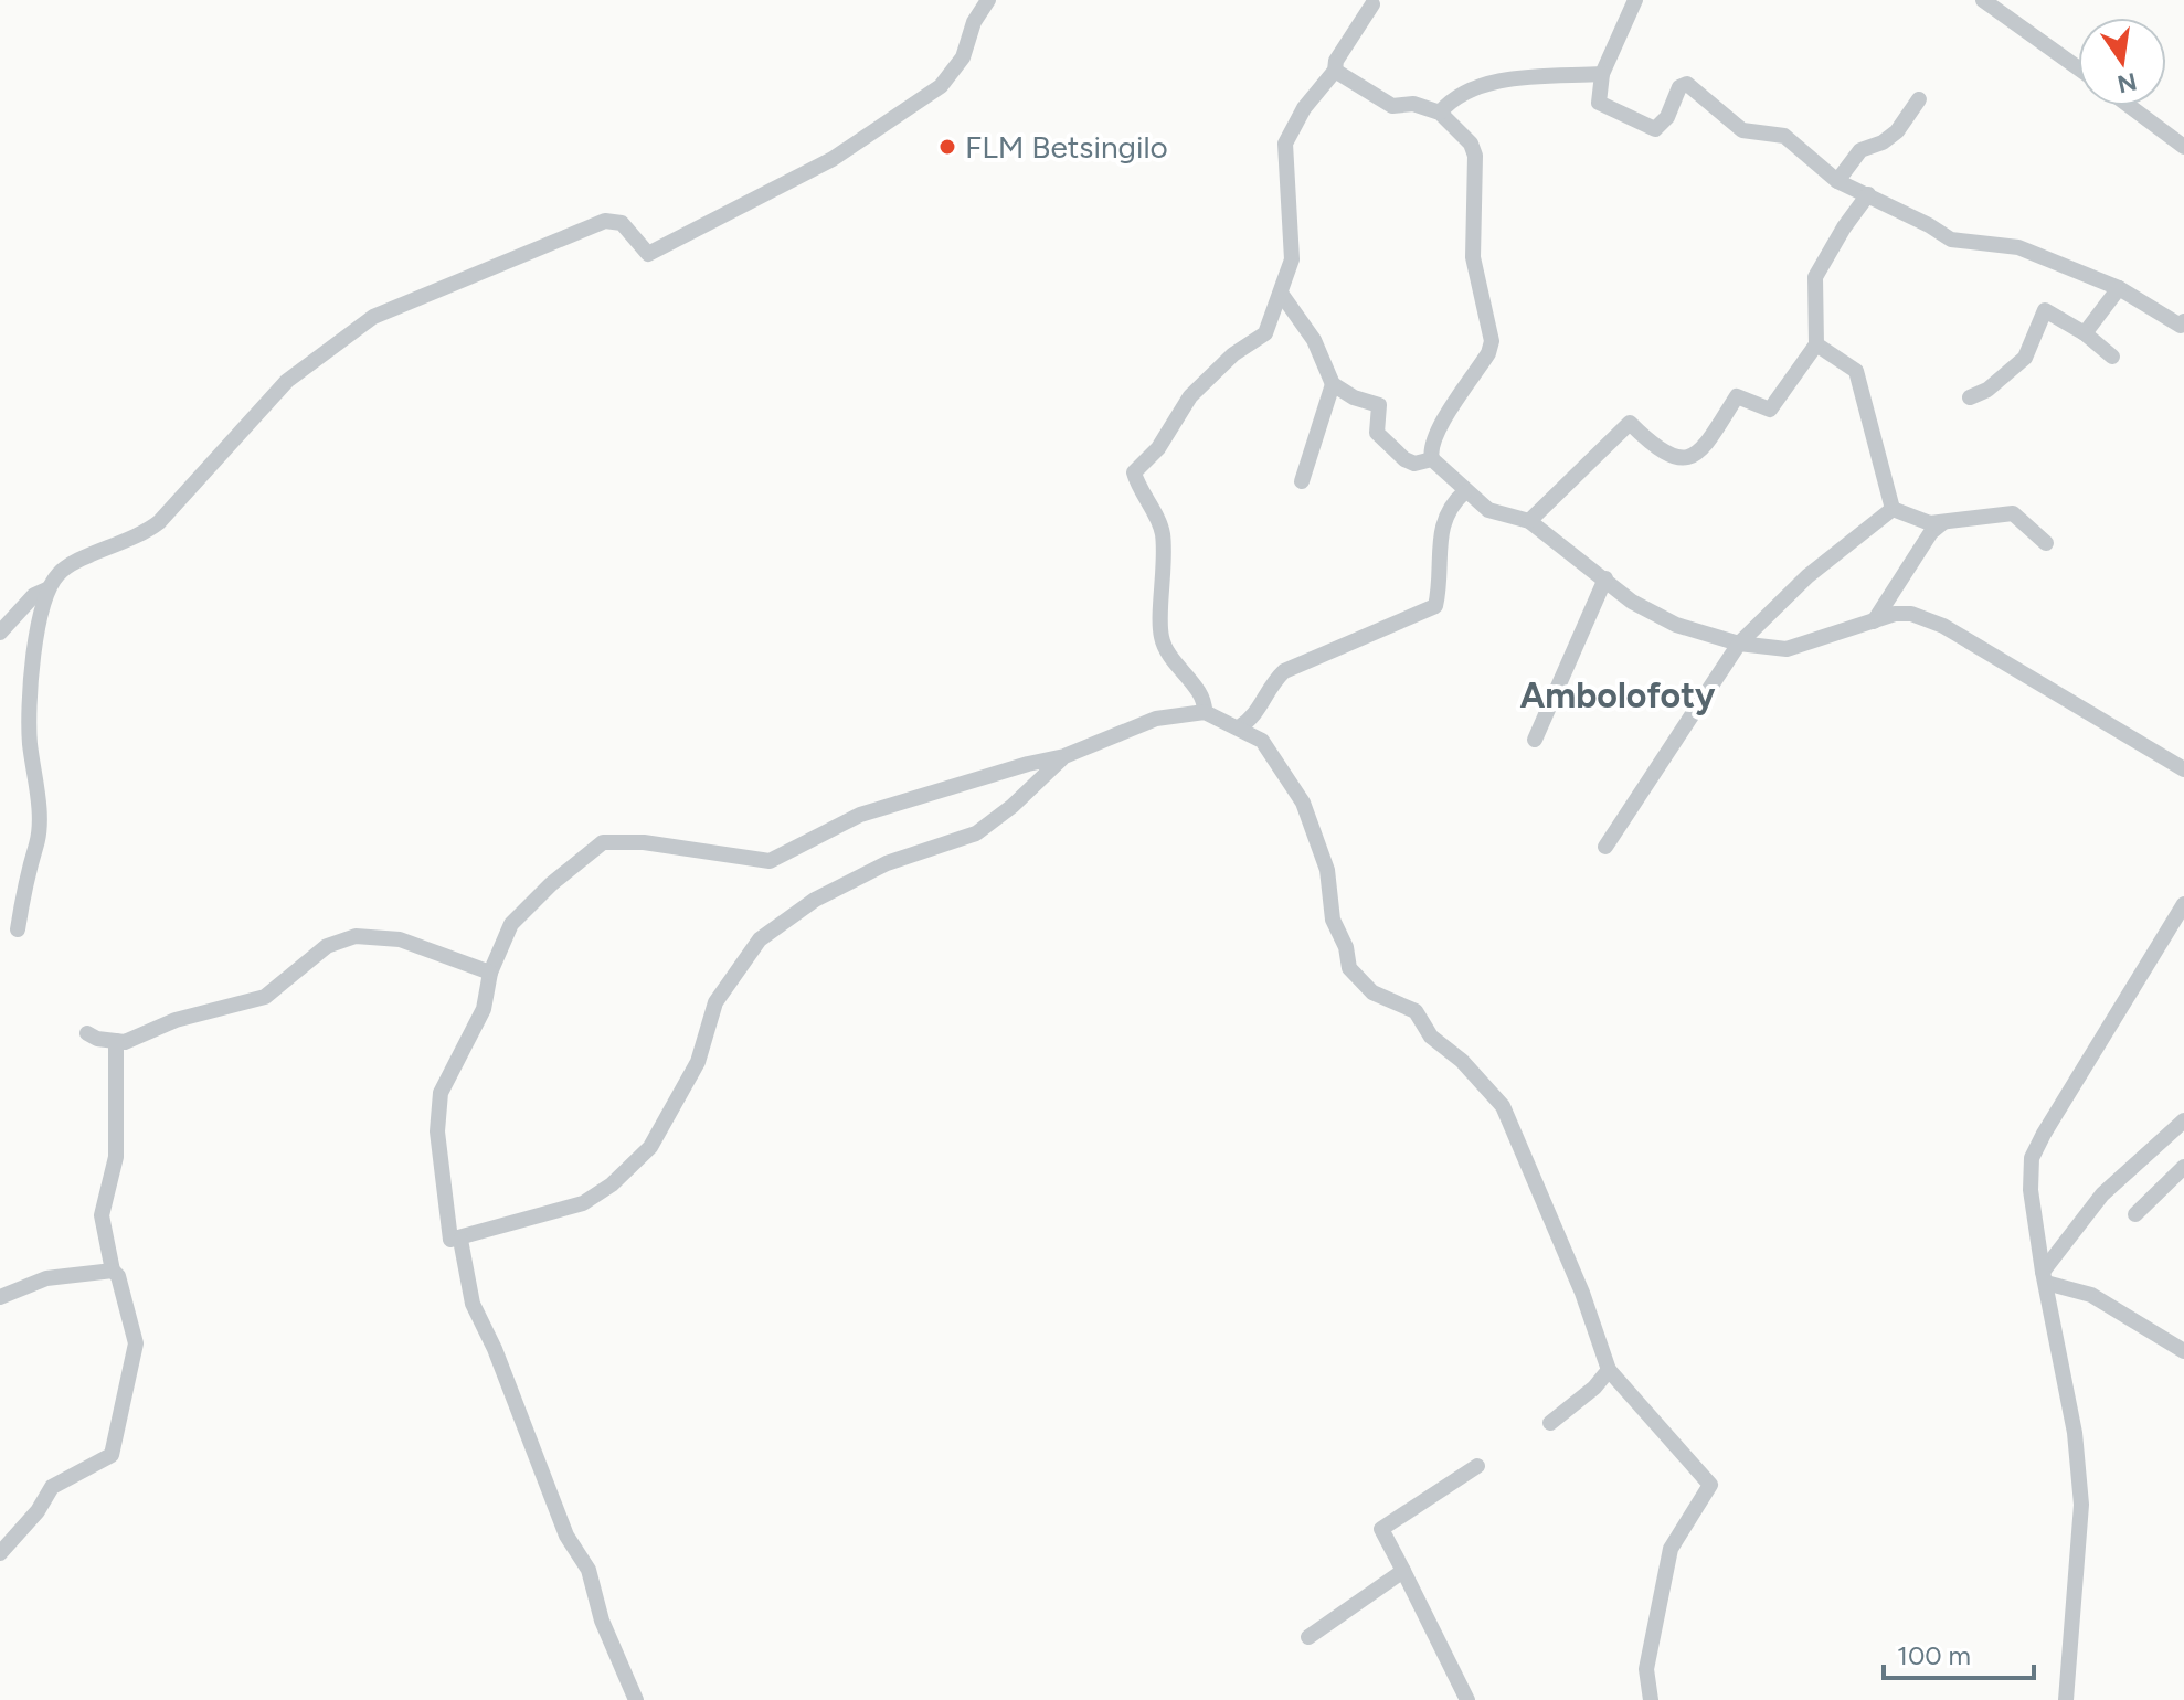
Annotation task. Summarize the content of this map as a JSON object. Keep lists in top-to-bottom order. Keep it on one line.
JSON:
{"districts":["Ambolofoty"],"places":["FLM Betsingilo"],"scale_bar":"100 m","north":"bottom"}
